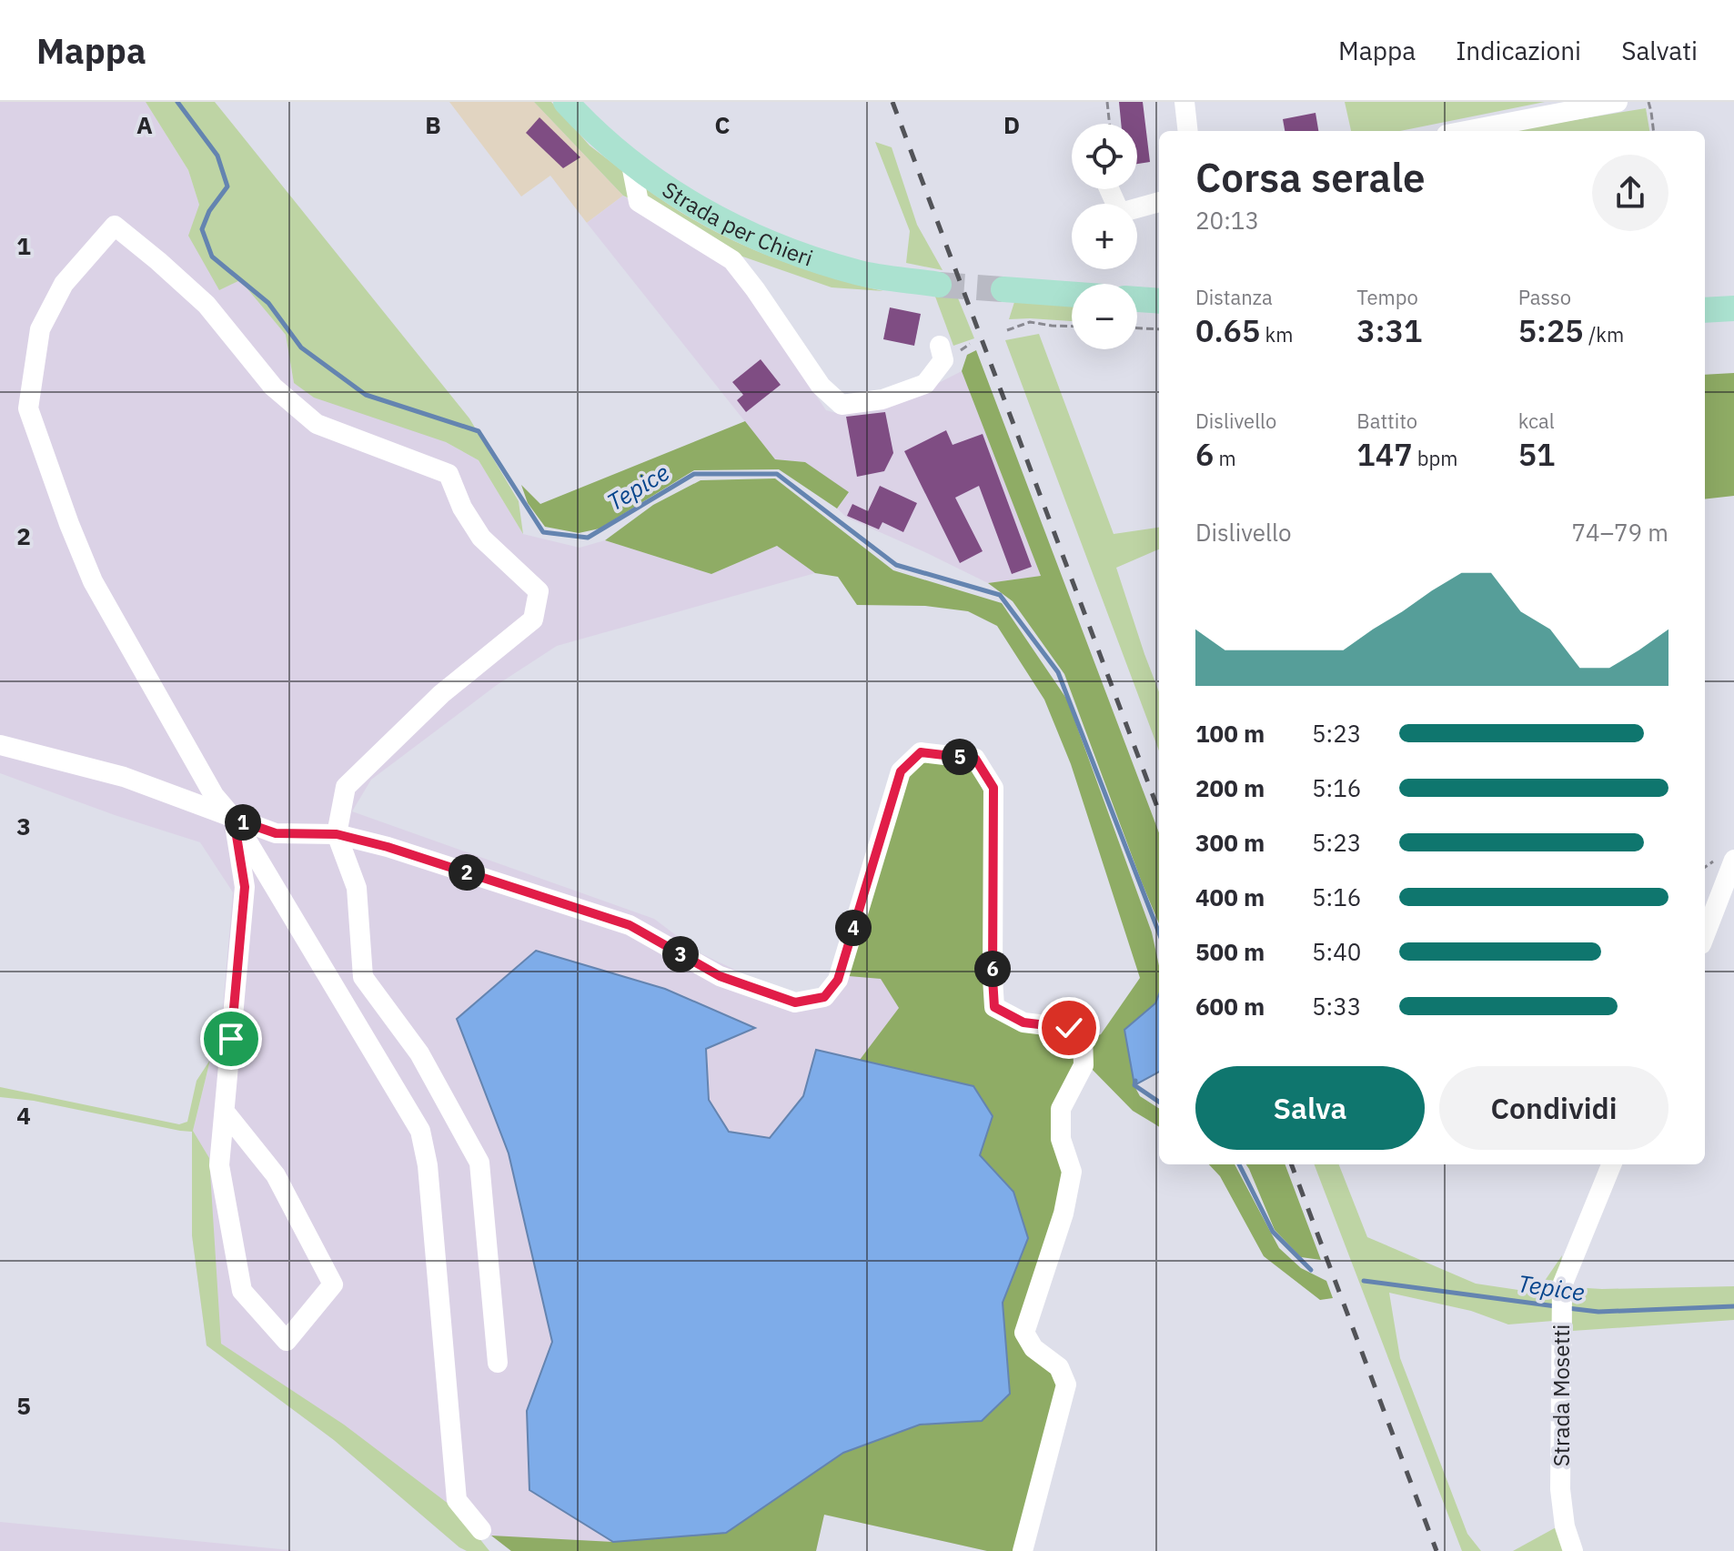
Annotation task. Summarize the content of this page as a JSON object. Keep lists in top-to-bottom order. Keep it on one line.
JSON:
{"streets":{"main road":["Strada per Chieri"],"street":["Strada Mosetti"]},"water":["Tepice"],"page":{"header":"Mappa","nav":["Mappa","Indicazioni","Salvati"],"map_buttons":["+","−"],"heading":["Corsa serale","20:13"],"stats":[["Distanza","0.65 km"],["Tempo","3:31"],["Passo","5:25 /km"],["Dislivello","6 m"],["Battito","147 bpm"],["kcal","51"]],"chart":["Dislivello","74–79 m"],"list":[{"name":"100 m","note":"5:23"},{"name":"200 m","note":"5:16"},{"name":"300 m","note":"5:23"},{"name":"400 m","note":"5:16"},{"name":"500 m","note":"5:40"},{"name":"600 m","note":"5:33"}],"pins":["5","1","2","4","3","6"],"buttons":["Salva","Condividi"]},"grid":{"columns":["A","B","C","D"],"rows":["1","2","3","4","5"]}}
